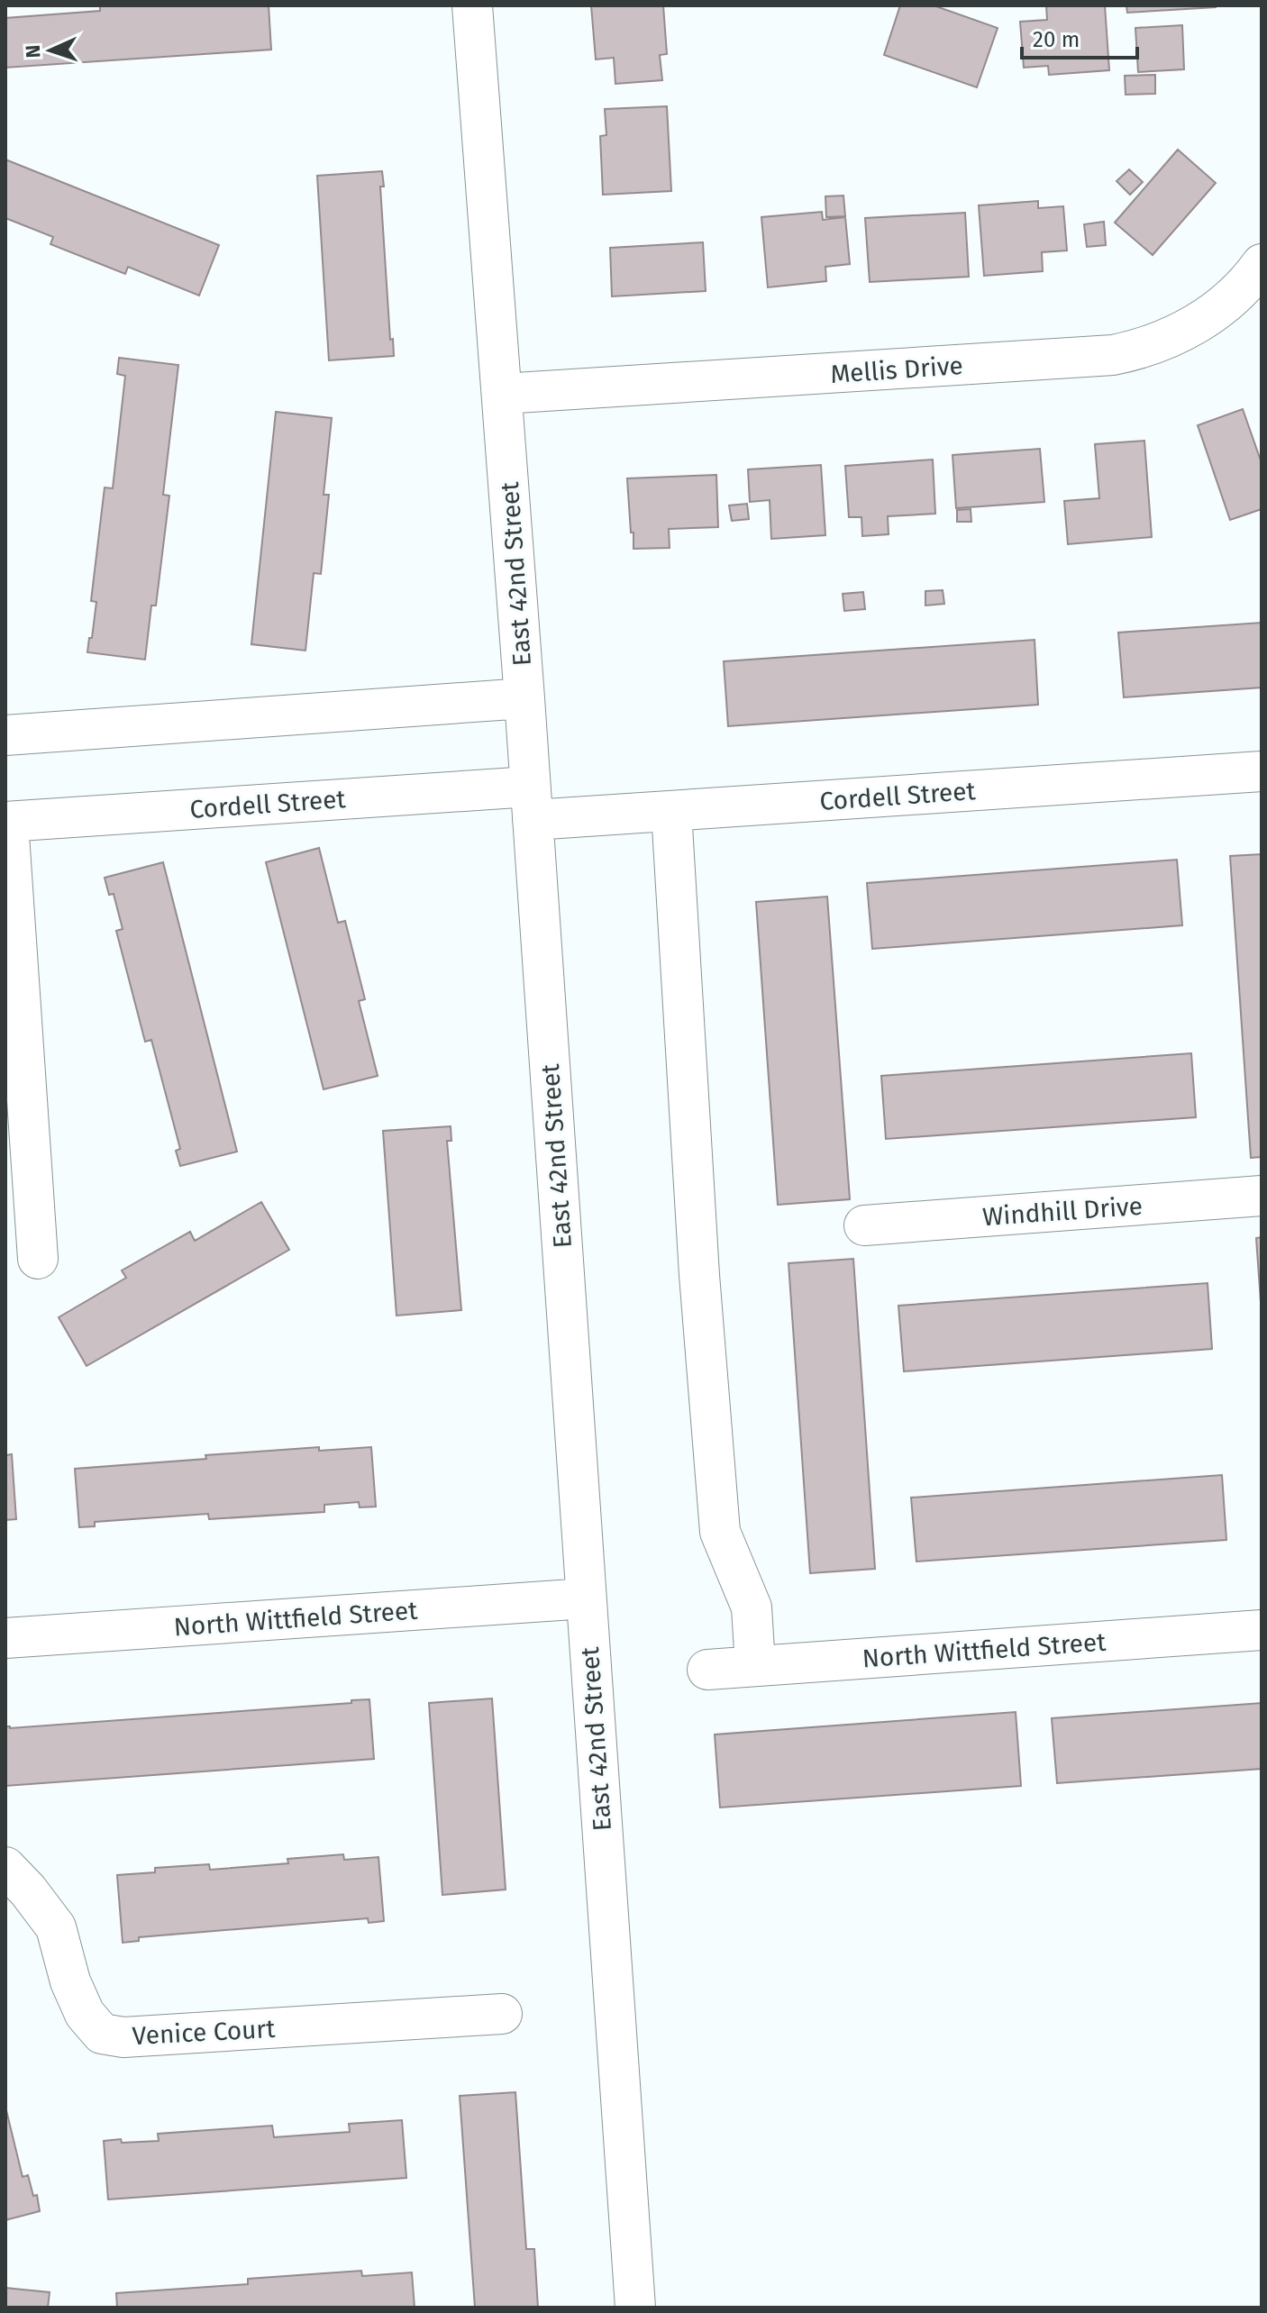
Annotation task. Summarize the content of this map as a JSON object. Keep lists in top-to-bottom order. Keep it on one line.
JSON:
{"streets":{"street":["Mellis Drive","East 42nd Street","Cordell Street","Windhill Drive","North Wittfield Street","Venice Court"]},"crossings":[["Mellis Drive","East 42nd Street"],["East 42nd Street","Cordell Street"],["East 42nd Street","North Wittfield Street"]],"scale_bar":"20 m","north":"left"}
